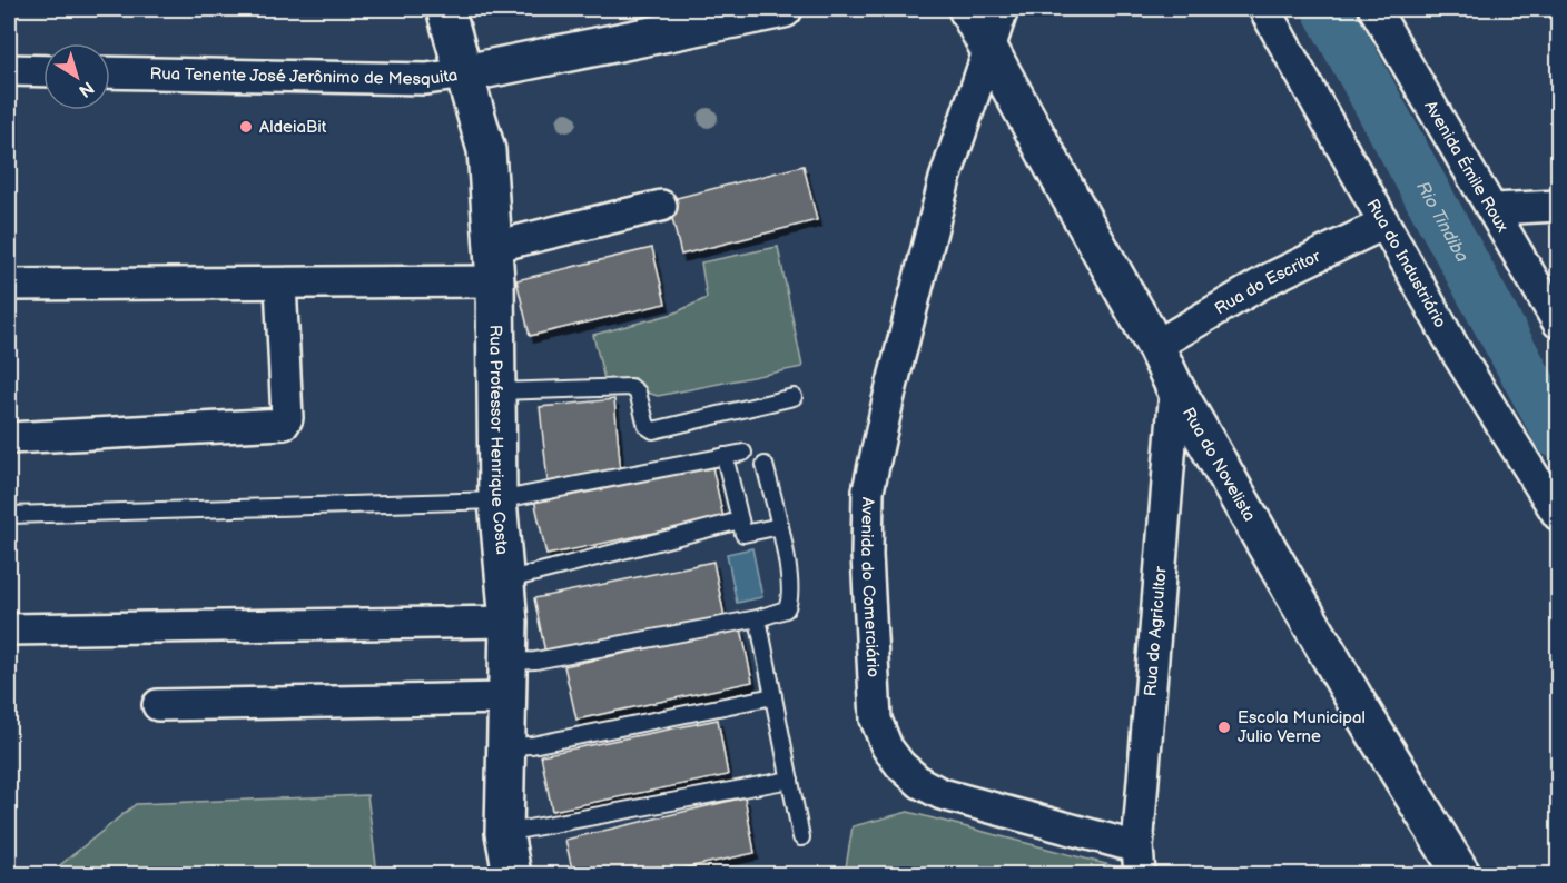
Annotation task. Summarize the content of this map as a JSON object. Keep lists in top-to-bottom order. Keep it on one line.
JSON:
{"streets":{"street":["Rua Tenente José Jerônimo de Mesquita","Avenida Émile Roux","Rua do Industriário","Rua do Escritor","Rua Professor Henrique Costa","Rua do Novelista","Avenida do Comerciário","Rua do Agricultor"]},"crossings":[["Rua Tenente José Jerônimo de Mesquita","Rua Professor Henrique Costa"],["Rua do Industriário","Rua do Escritor"],["Rua do Escritor","Rua do Novelista"],["Rua do Novelista","Avenida do Comerciário"],["Rua do Novelista","Rua do Agricultor"],["Avenida do Comerciário","Rua do Agricultor"]],"water":["Rio Tindiba"],"places":["AldeiaBit","Escola Municipal Julio Verne"],"north":"bottom right"}
